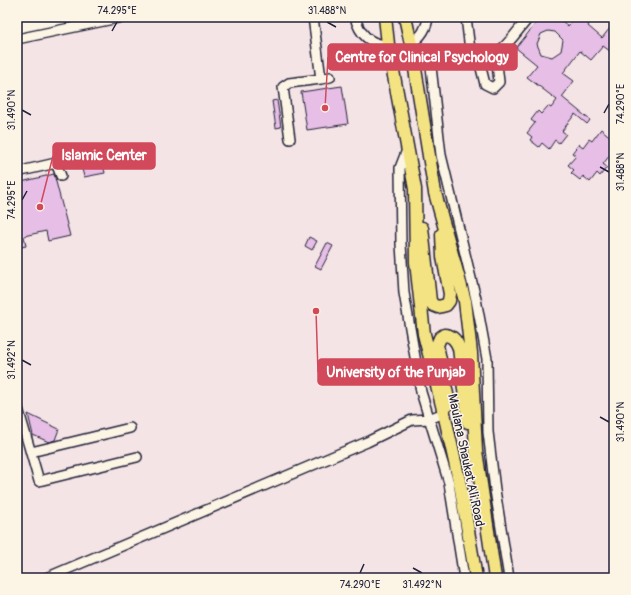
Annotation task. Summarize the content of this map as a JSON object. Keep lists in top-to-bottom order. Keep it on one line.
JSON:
{"streets":{"main road":["Maulana Shaukat Ali Road"]},"places":["Centre for Clinical Psychology","Islamic Center","University of the Punjab"],"coordinates":["74.295°E","31.488°N","74.290°E","31.490°N","31.492°N"]}
